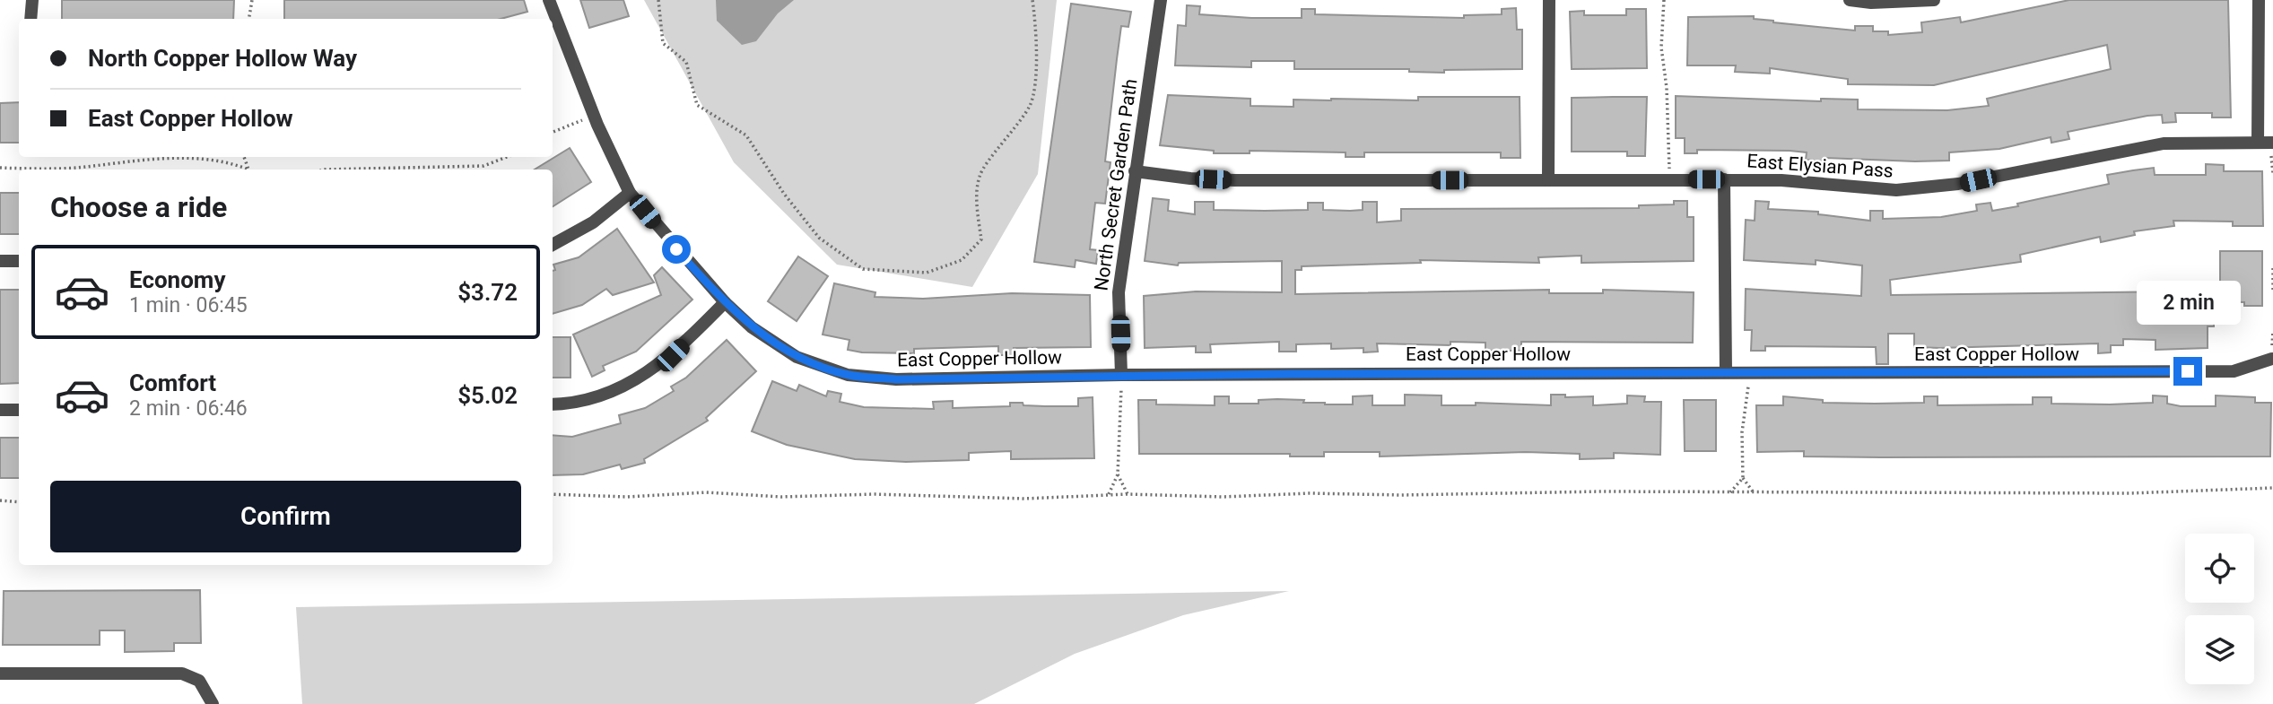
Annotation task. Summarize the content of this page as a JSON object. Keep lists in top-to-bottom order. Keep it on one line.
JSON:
{"streets":{"street":["East Elysian Pass","North Secret Garden Path","East Copper Hollow"]},"crossings":[["East Elysian Pass","North Secret Garden Path"],["North Secret Garden Path","East Copper Hollow"]],"page":{"banner":["North Copper Hollow Way","East Copper Hollow"],"heading":"Choose a ride","list":[{"name":"Economy","note":"1 min · 06:45","value":"$3.72"},{"name":"Comfort","note":"2 min · 06:46","value":"$5.02"}],"bubble":"2 min","buttons":"Confirm"}}
